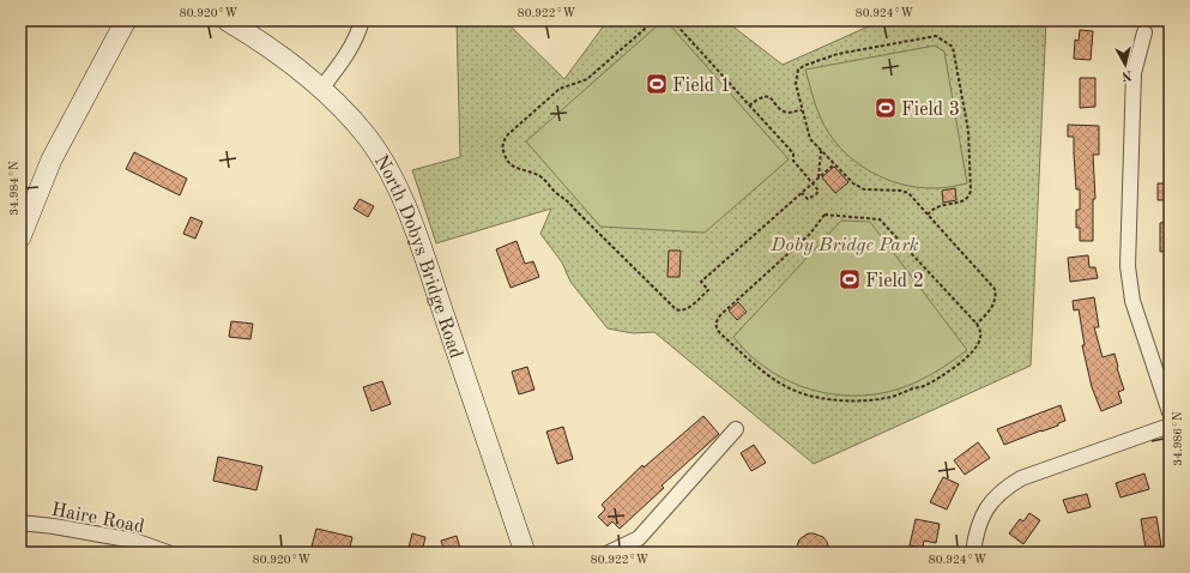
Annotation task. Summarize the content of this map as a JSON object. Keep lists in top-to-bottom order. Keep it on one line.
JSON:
{"streets":{"street":["North Dobys Bridge Road","Haire Road"]},"parks":["Doby Bridge Park"],"places":{"sports":["Field 1","Field 3","Field 2"]},"north":"bottom","coordinates":["80.920°W","80.922°W","80.924°W","34.984°N","34.986°N"]}
